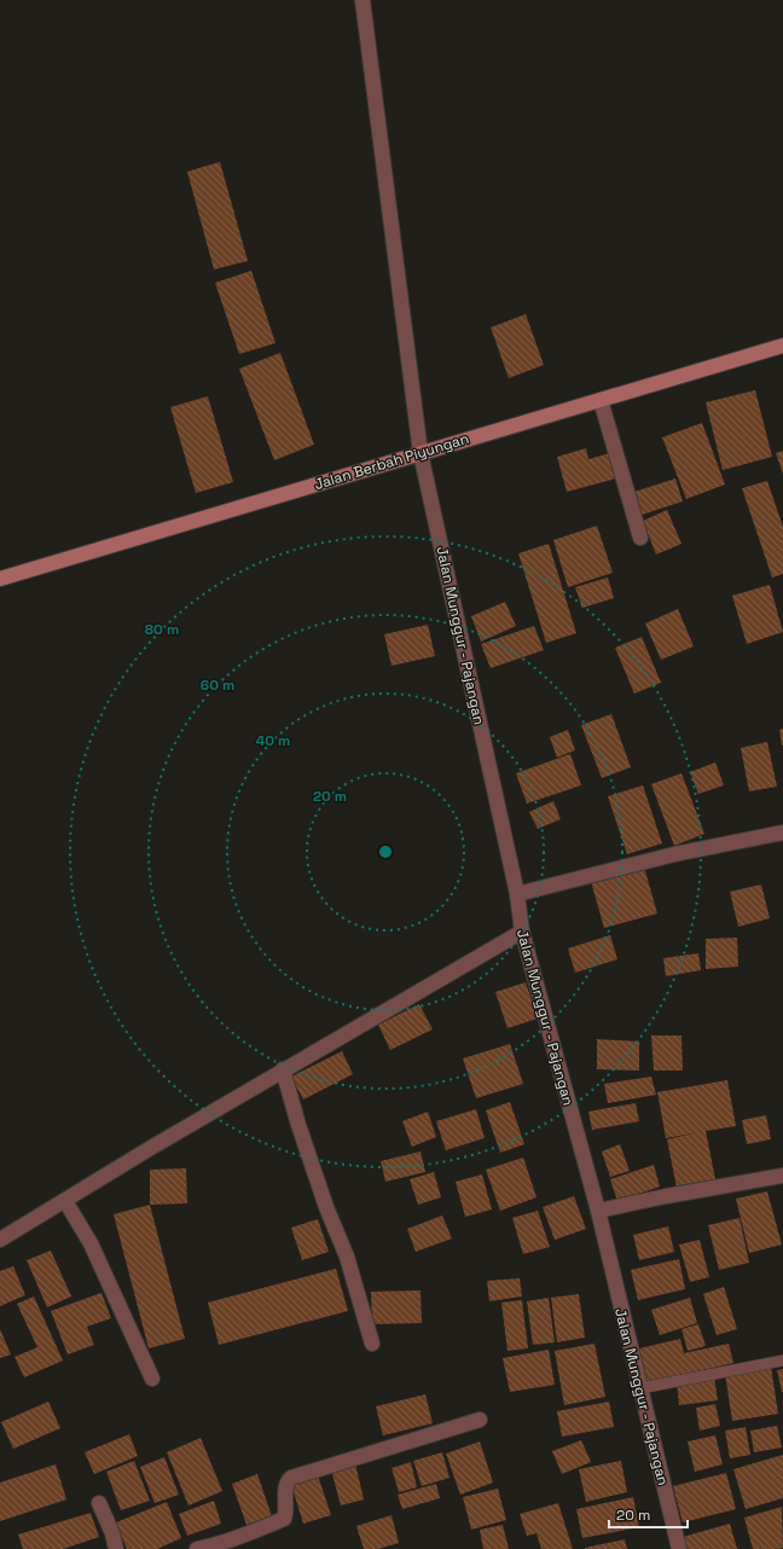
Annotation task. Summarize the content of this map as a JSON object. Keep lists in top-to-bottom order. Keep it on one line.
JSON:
{"streets":{"street":["Jalan Berbah Piyungan","Jalan Munggur - Pajangan"]},"crossings":[["Jalan Berbah Piyungan","Jalan Munggur - Pajangan"]],"scale_bar":"20 m","rings":["80 m","60 m","40 m","20 m"]}
